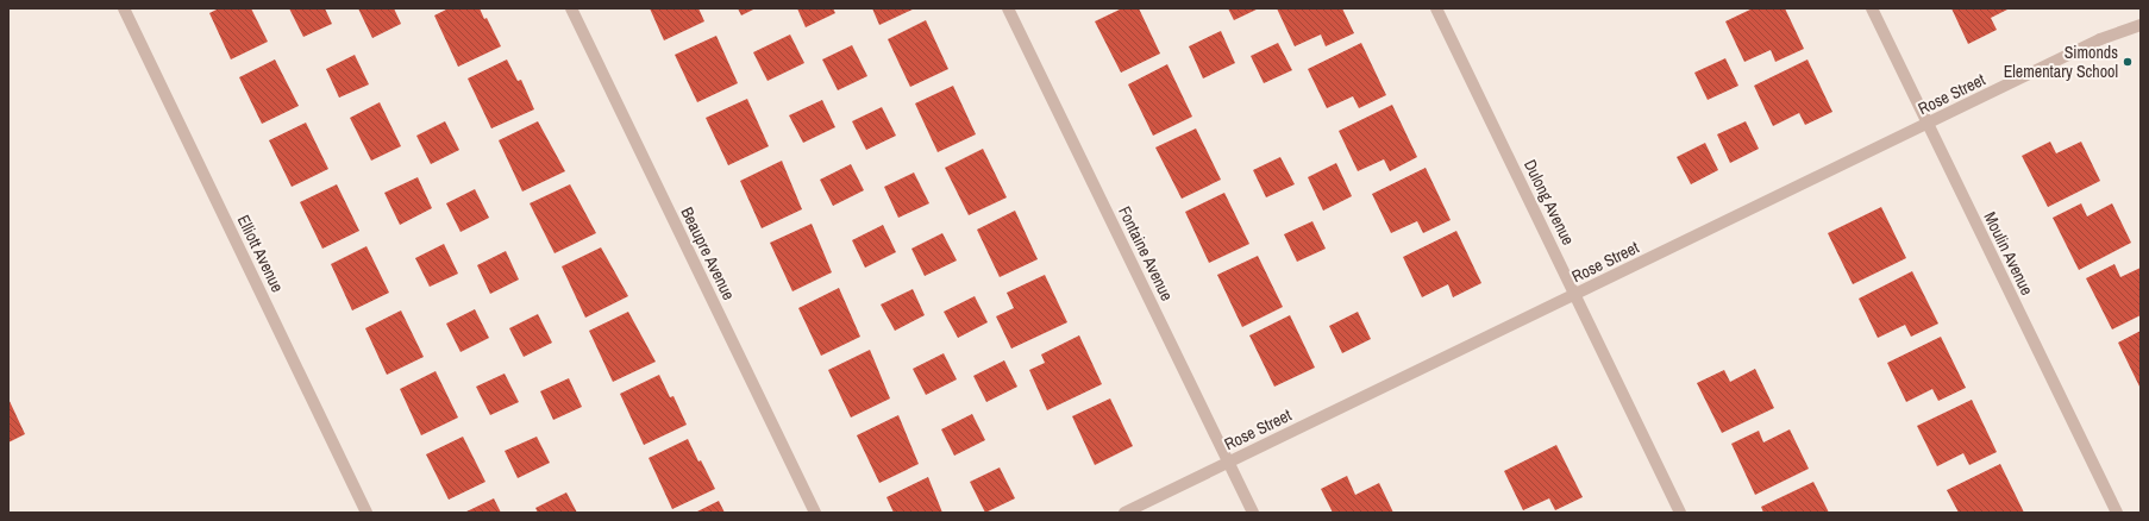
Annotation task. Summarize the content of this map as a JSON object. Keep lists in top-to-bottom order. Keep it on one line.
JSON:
{"streets":{"street":["Rose Street","Dulong Avenue","Elliott Avenue","Beaupre Avenue","Fontaine Avenue","Moulin Avenue"]},"crossings":[["Rose Street","Dulong Avenue"],["Rose Street","Fontaine Avenue"],["Rose Street","Moulin Avenue"]],"places":["Simonds Elementary School"]}
